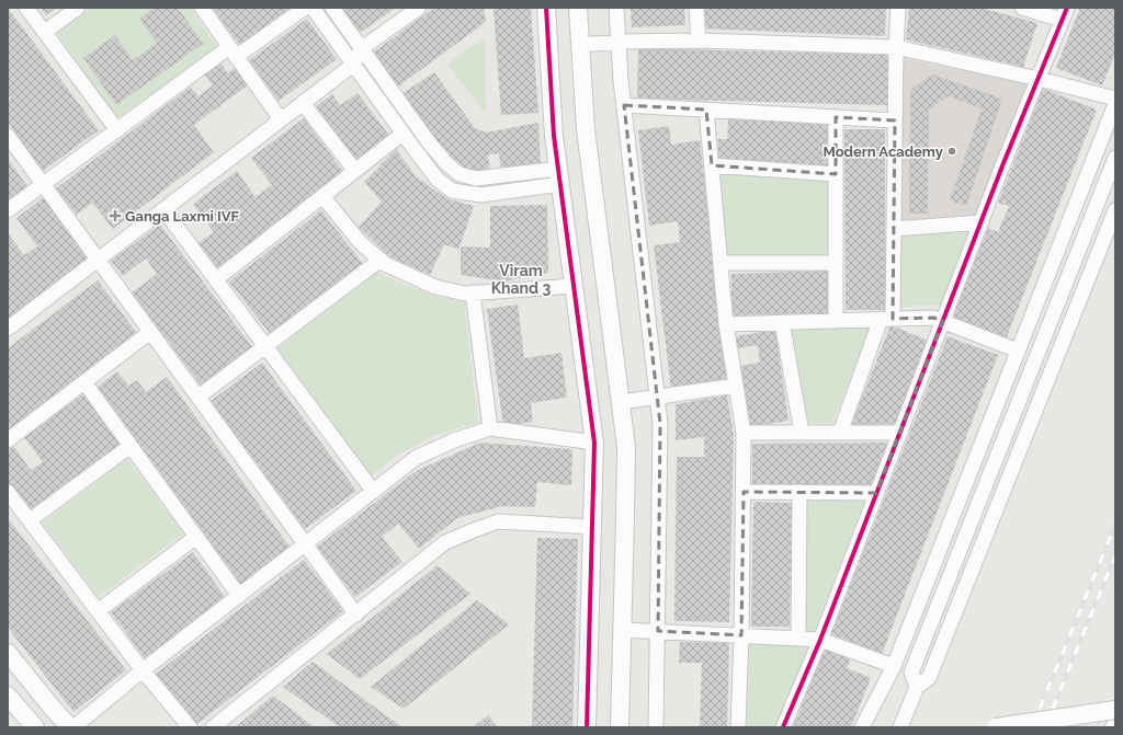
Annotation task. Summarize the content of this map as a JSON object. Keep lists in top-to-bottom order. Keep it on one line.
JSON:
{"districts":["Viram Khand 3"],"places":{"other":["Modern Academy"],"health":["Ganga Laxmi IVF"]}}
